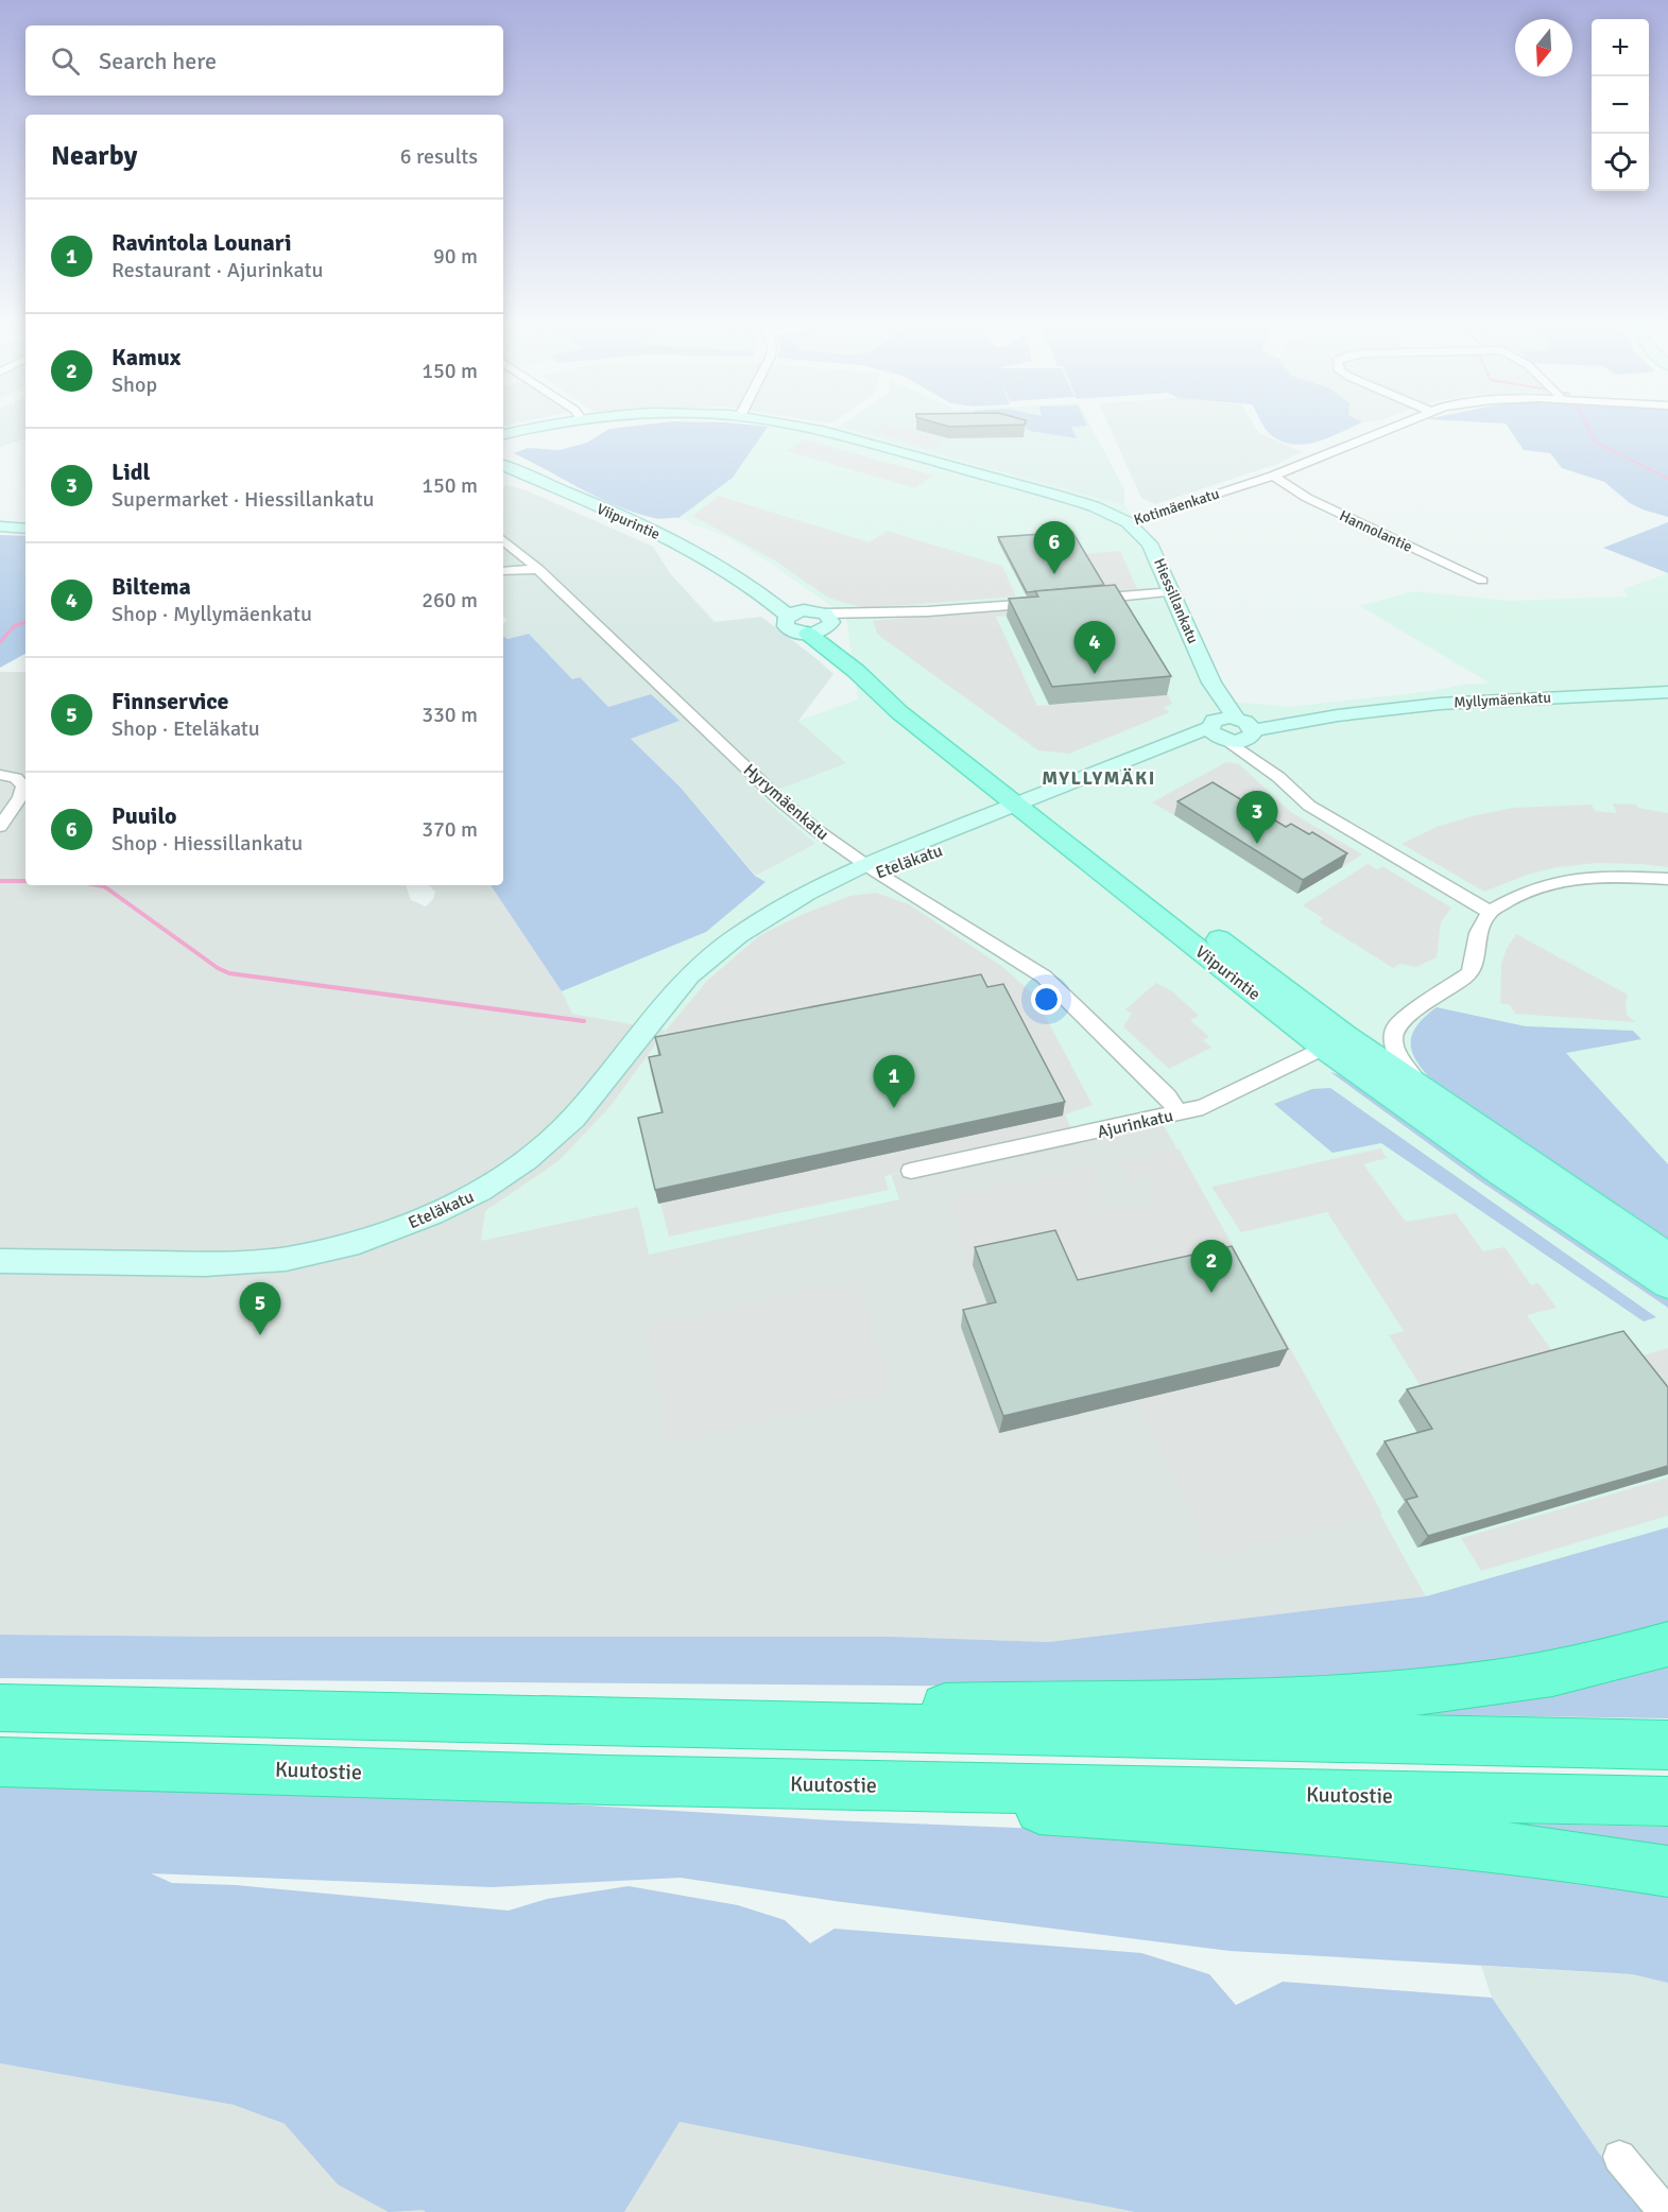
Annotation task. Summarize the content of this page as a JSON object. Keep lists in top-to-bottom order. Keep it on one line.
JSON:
{"streets":{"highway":["Kuutostie"],"main road":["Viipurintie","Hiessillankatu","Myllymäenkatu","Eteläkatu"],"street":["Kotimäenkatu","Hannolantie","Hyrymäenkatu","Ajurinkatu"]},"crossings":[["Kotimäenkatu","Hannolantie"],["Kotimäenkatu","Hiessillankatu"],["Viipurintie","Eteläkatu"],["Viipurintie","Ajurinkatu"],["Hiessillankatu","Myllymäenkatu"],["Hyrymäenkatu","Eteläkatu"],["Hyrymäenkatu","Ajurinkatu"]],"districts":["MYLLYMÄKI"],"north":"bottom","page":{"map_buttons":["+","−"],"search":"Search here","heading":["Nearby","6 results"],"list":[{"mark":"1","name":"Ravintola Lounari","note":"Restaurant · Ajurinkatu","value":"90 m"},{"mark":"2","name":"Kamux","note":"Shop","value":"150 m"},{"mark":"3","name":"Lidl","note":"Supermarket · Hiessillankatu","value":"150 m"},{"mark":"4","name":"Biltema","note":"Shop · Myllymäenkatu","value":"260 m"},{"mark":"5","name":"Finnservice","note":"Shop · Eteläkatu","value":"330 m"},{"mark":"6","name":"Puuilo","note":"Shop · Hiessillankatu","value":"370 m"}],"pins":["6","4","3","1","2","5"]}}
